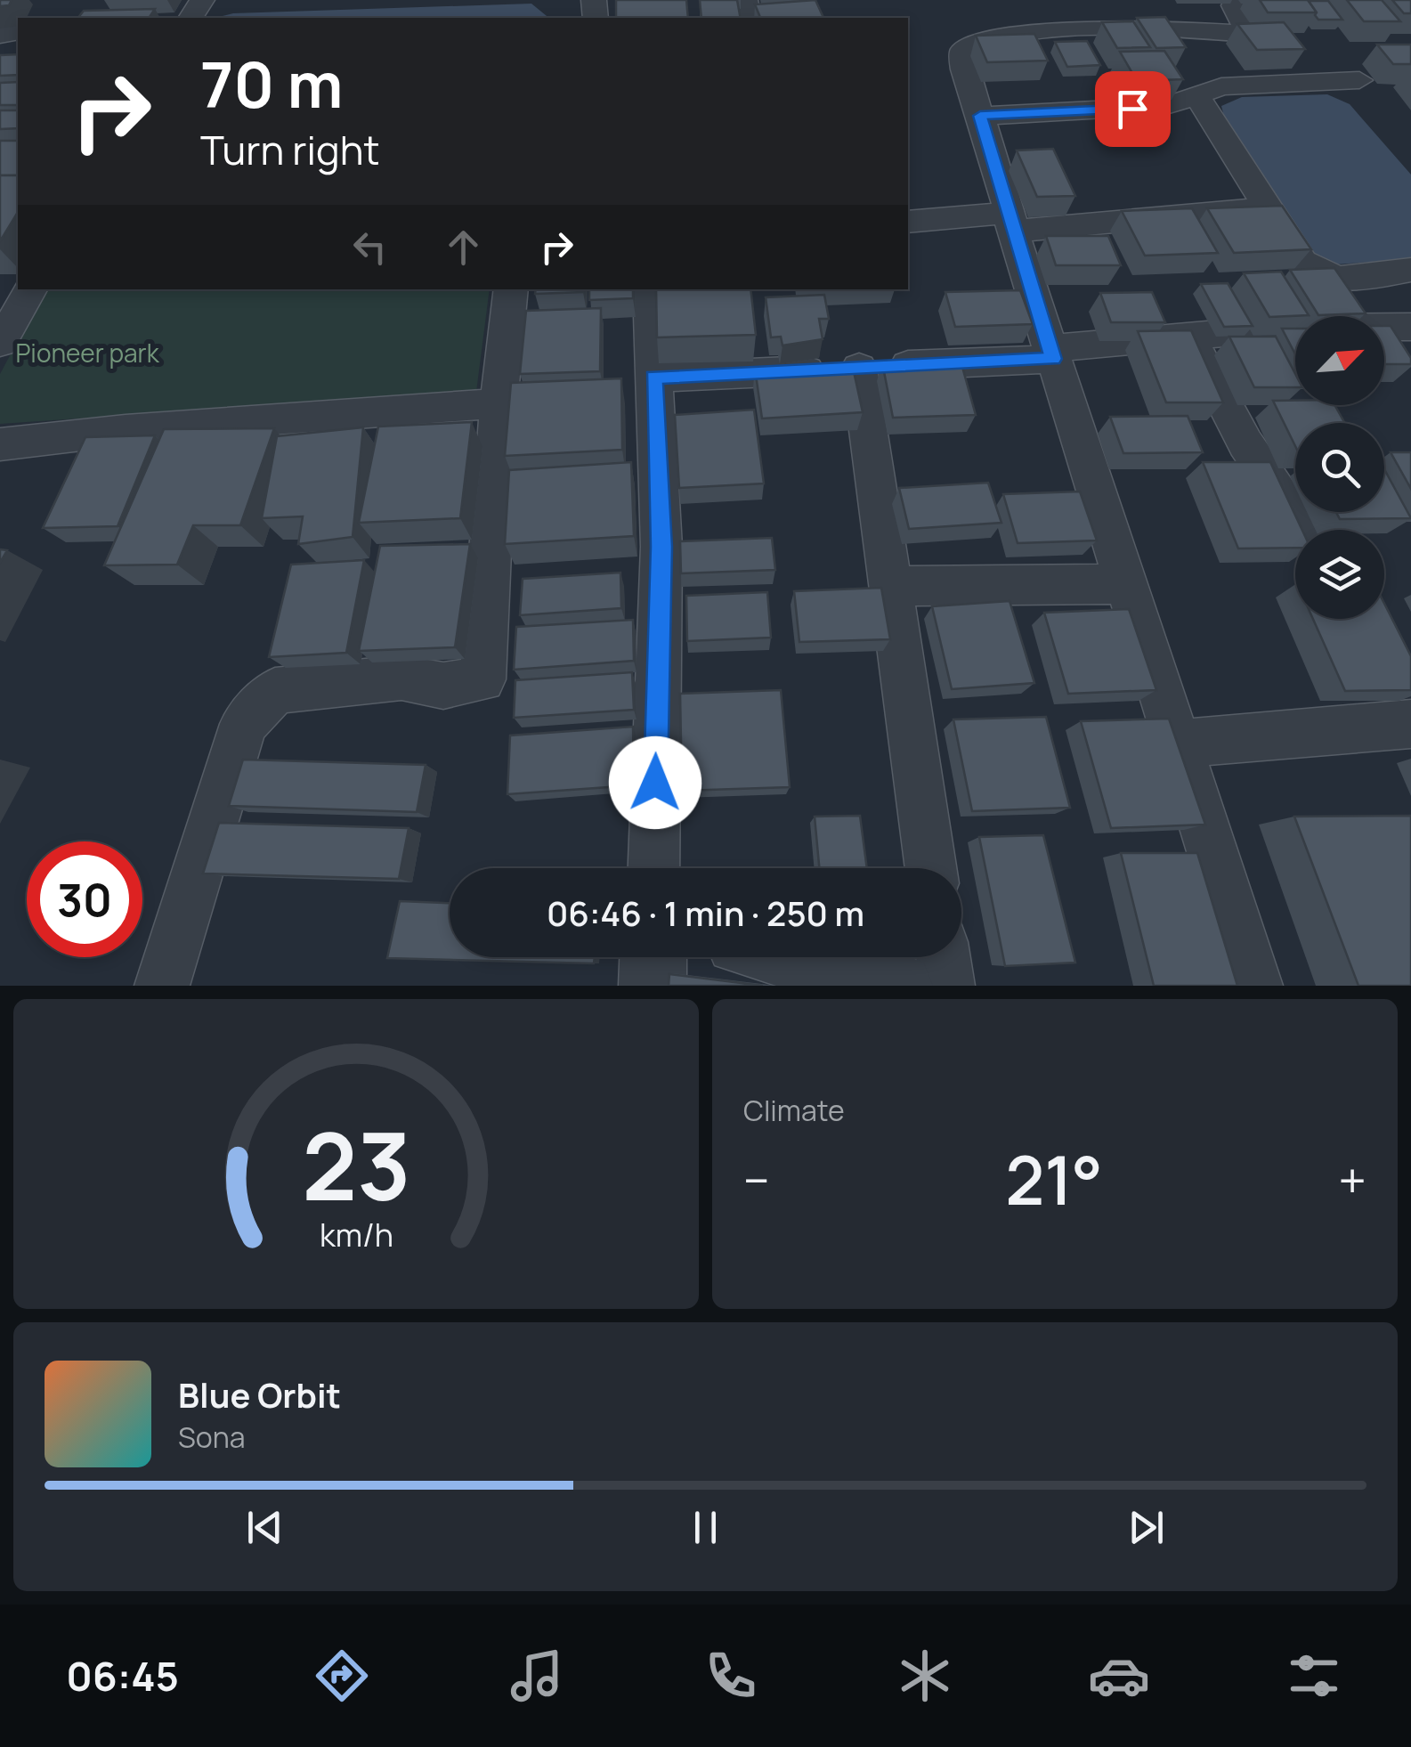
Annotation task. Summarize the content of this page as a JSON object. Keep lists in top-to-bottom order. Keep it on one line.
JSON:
{"parks":["Pioneer park"],"north":"top right","page":{"turn":["70 m","Turn right"],"limit":"30","trip":"06:46 · 1 min · 250 m","tile":"Climate","heat":["−","21°","+"],"song":["Blue Orbit","Sona"],"tabs":"06:45","gauge":["23","km/h"]}}
